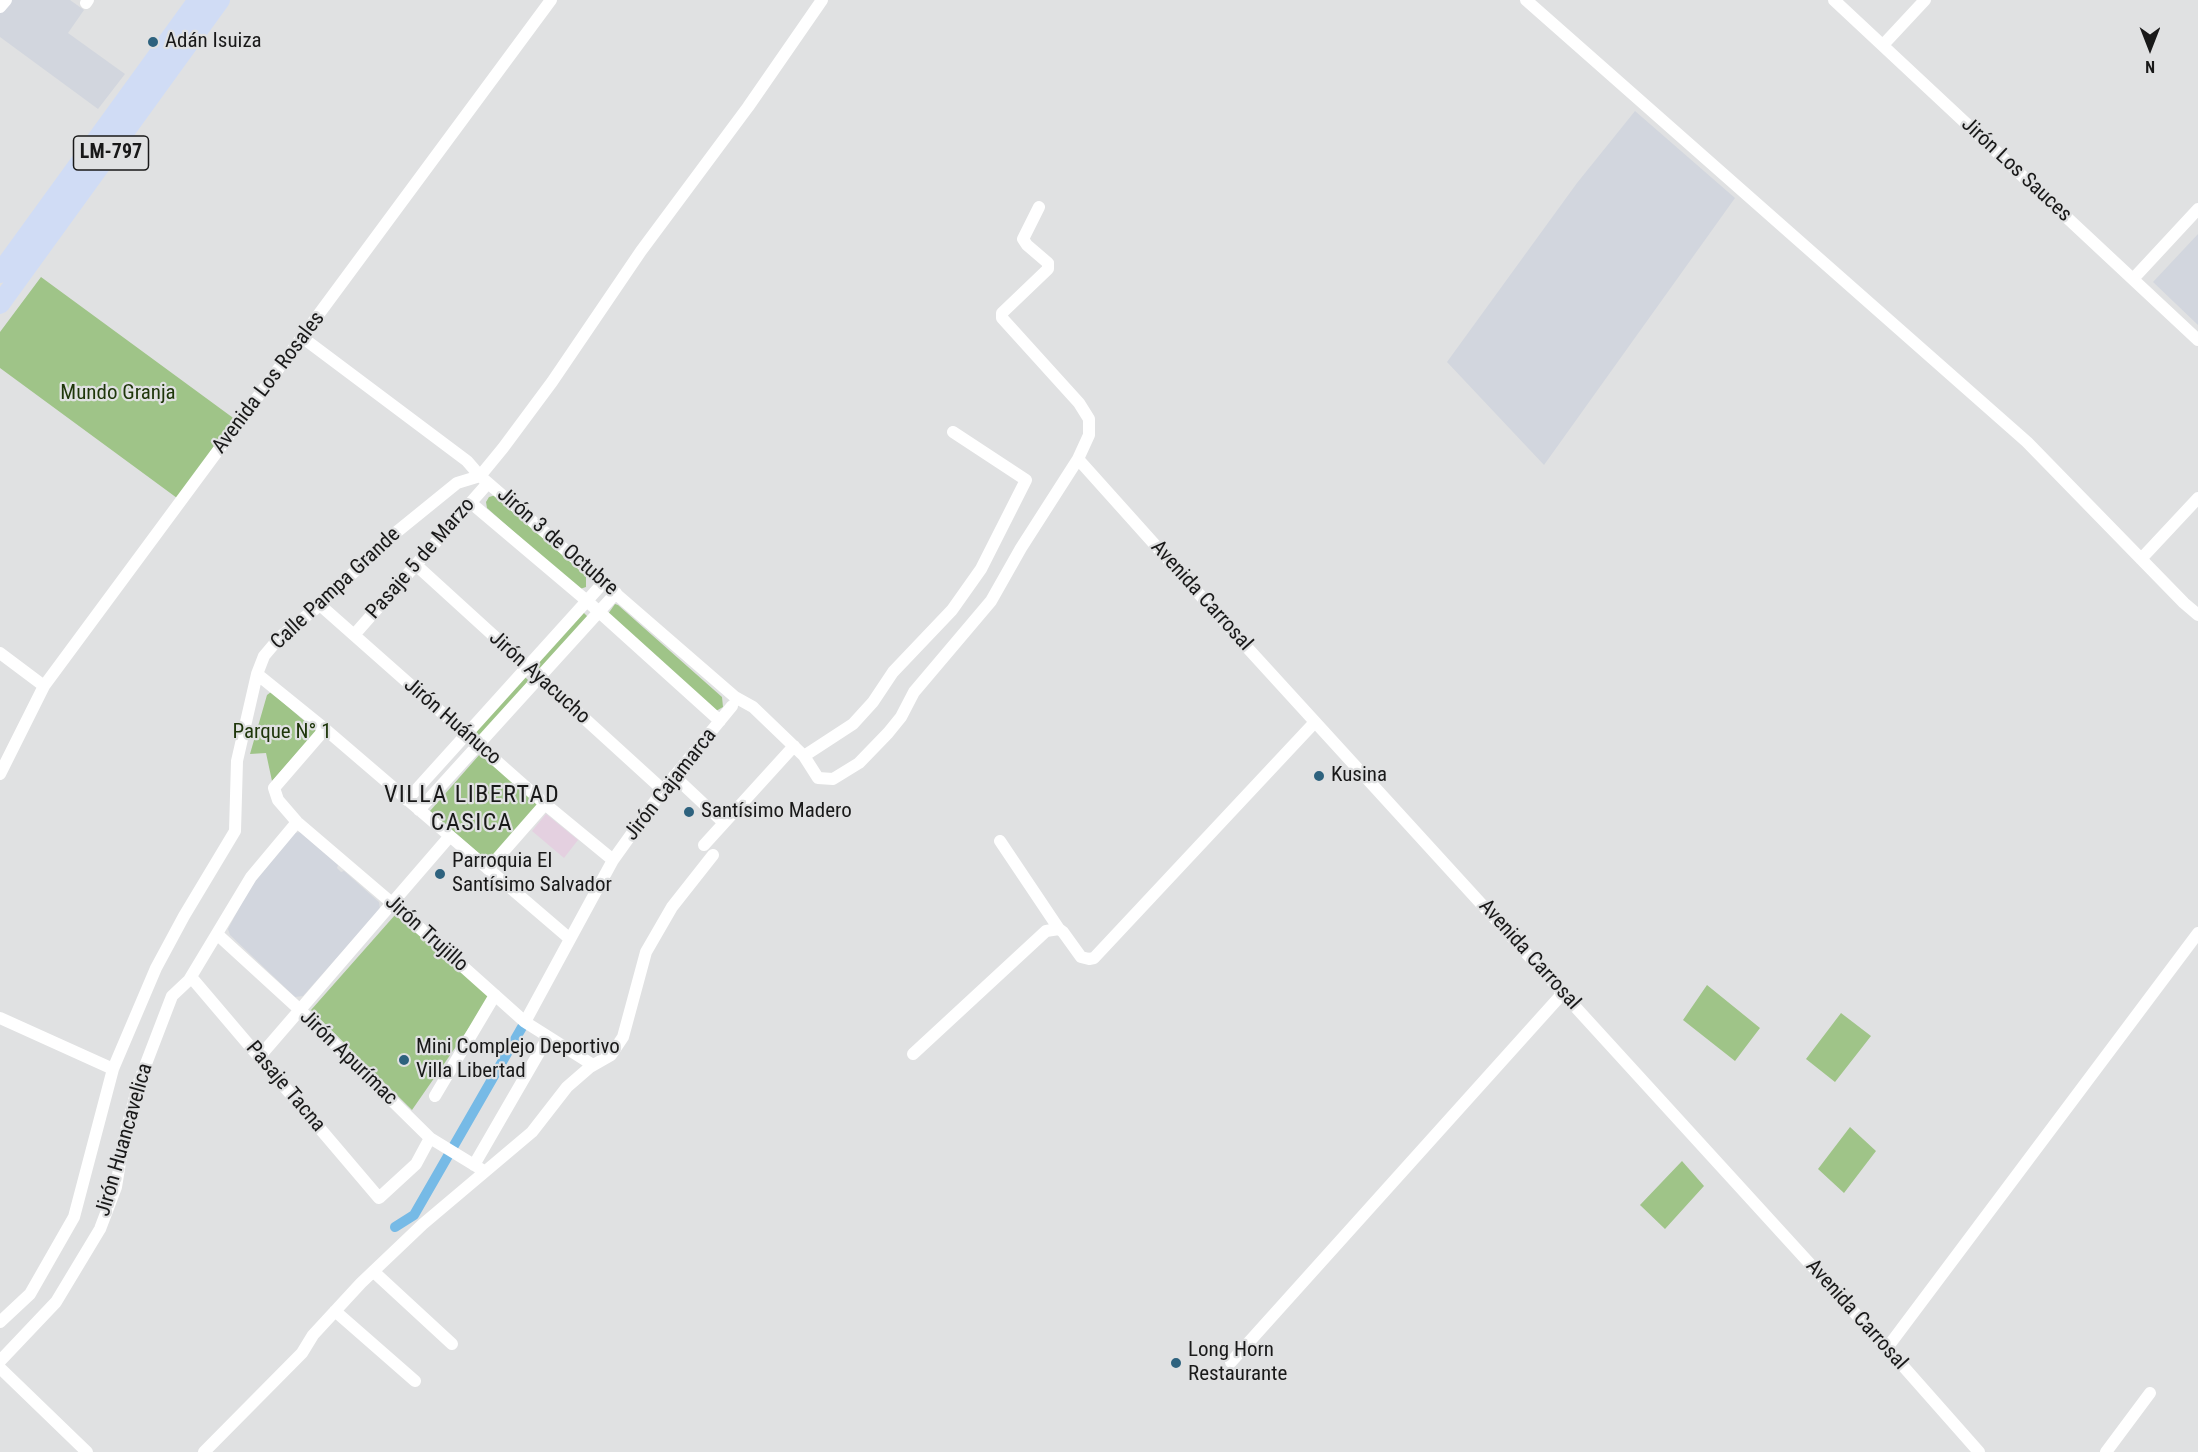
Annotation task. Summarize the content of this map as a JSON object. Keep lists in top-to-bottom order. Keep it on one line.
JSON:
{"streets":{"main road":["LM-797"],"street":["Jirón Los Sauces","Avenida Los Rosales","Jirón 3 de Octubre","Pasaje 5 de Marzo","Calle Pampa Grande","Avenida Carrosal","Jirón Ayacucho","Jirón Huánuco","Jirón Cajamarca","Jirón Trujillo","Jirón Apurímac","Pasaje Tacna","Jirón Huancavelica"]},"crossings":[["Avenida Los Rosales","Jirón 3 de Octubre"],["Jirón 3 de Octubre","Pasaje 5 de Marzo"],["Jirón 3 de Octubre","Calle Pampa Grande"],["Jirón 3 de Octubre","Avenida Carrosal"],["Jirón 3 de Octubre","Jirón Cajamarca"],["Pasaje 5 de Marzo","Calle Pampa Grande"],["Pasaje 5 de Marzo","Jirón Ayacucho"],["Pasaje 5 de Marzo","Jirón Huánuco"],["Calle Pampa Grande","Jirón Huánuco"],["Jirón Ayacucho","Jirón Cajamarca"],["Jirón Huánuco","Jirón Cajamarca"],["Jirón Cajamarca","Jirón Trujillo"],["Jirón Trujillo","Jirón Huancavelica"],["Jirón Apurímac","Pasaje Tacna"],["Jirón Apurímac","Jirón Huancavelica"],["Pasaje Tacna","Jirón Huancavelica"]],"districts":["VILLA LIBERTAD CASICA"],"parks":["Mundo Granja","Parque N° 1"],"places":["Adán Isuiza","Kusina","Santísimo Madero","Parroquia El Santísimo Salvador","Mini Complejo Deportivo Villa Libertad","Long Horn Restaurante"],"north":"bottom"}
